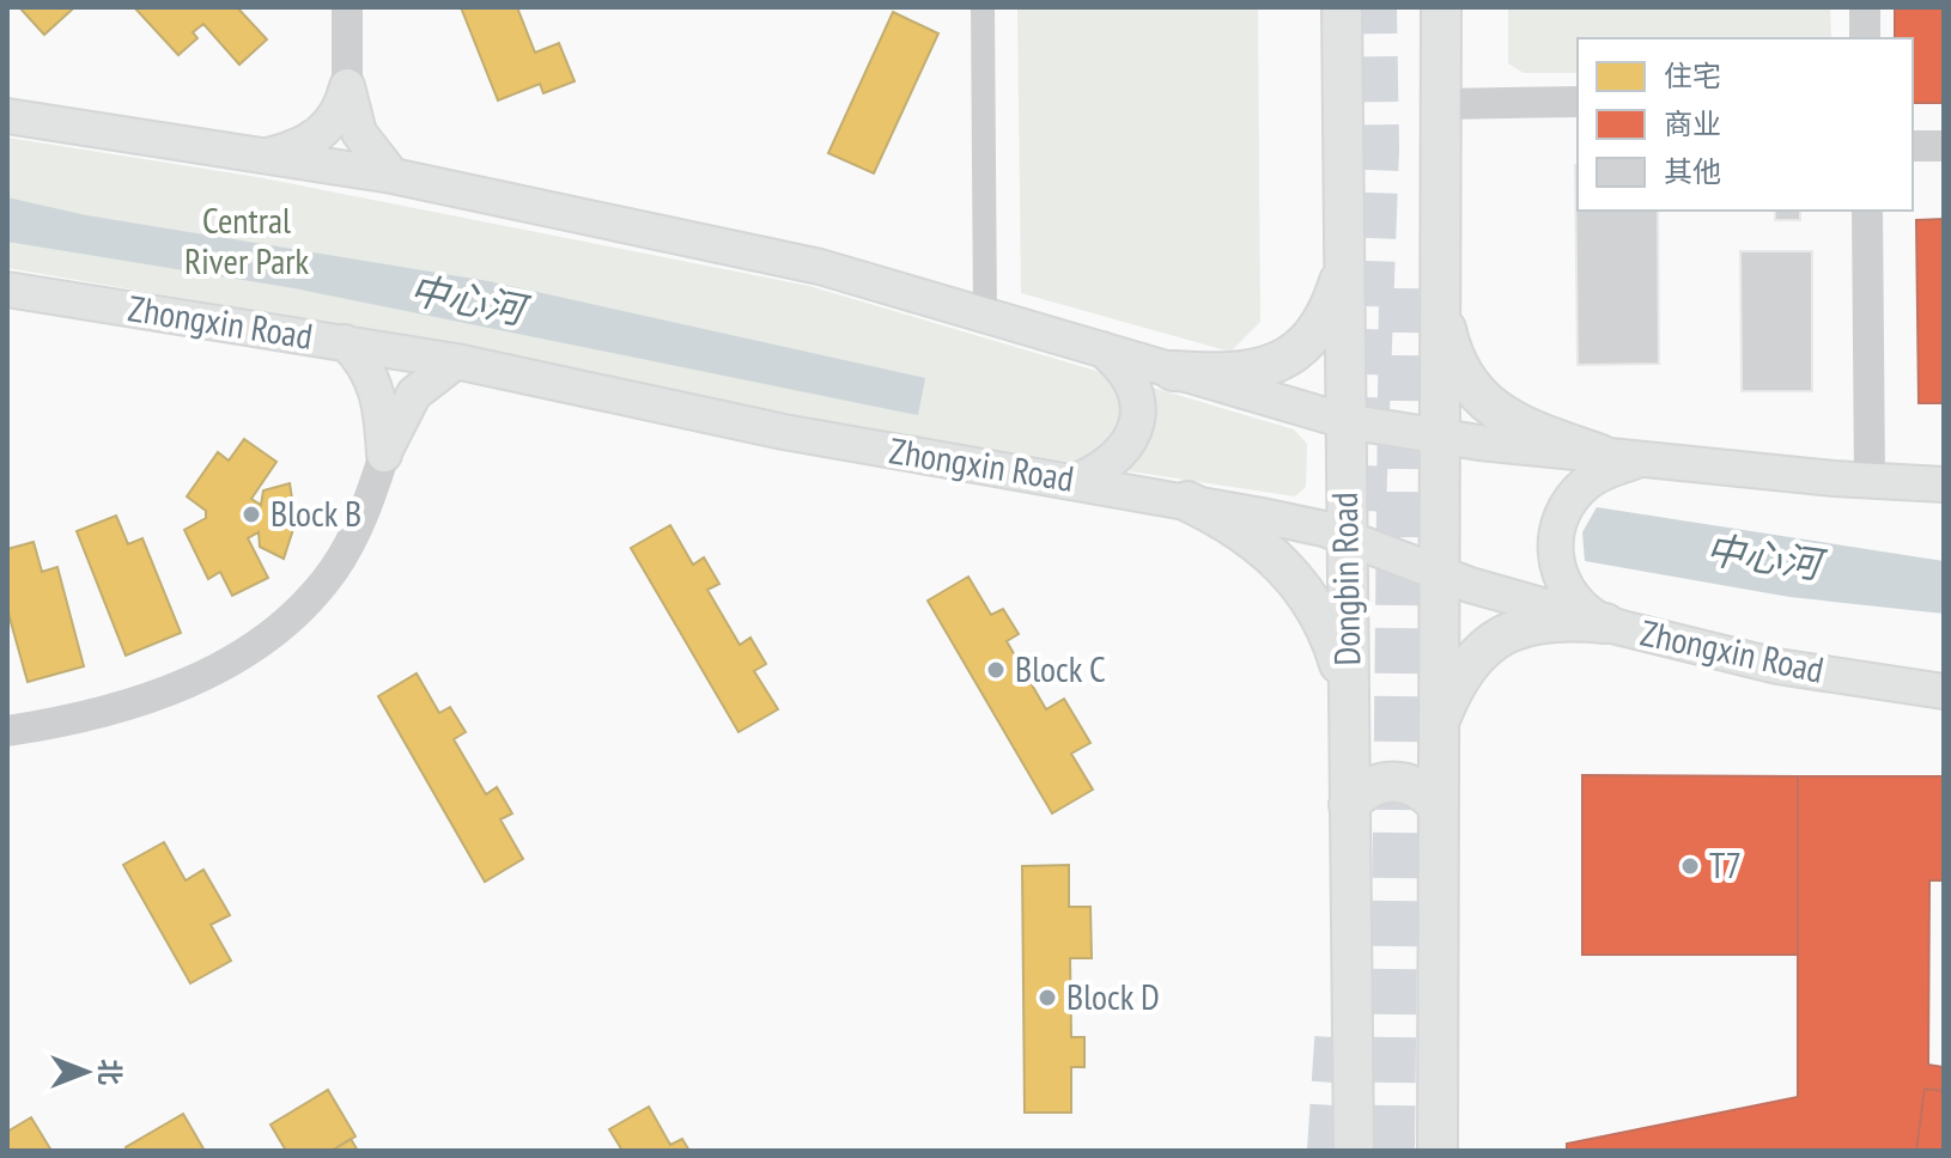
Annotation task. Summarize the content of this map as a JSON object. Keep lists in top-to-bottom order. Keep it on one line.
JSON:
{"streets":{"main road":["Zhongxin Road","Dongbin Road"]},"crossings":[["Zhongxin Road","Dongbin Road"]],"water":["中心河"],"parks":["Central River Park"],"places":["Block B","Block C","T7","Block D"],"legend":["住宅","商业","其他"],"north":"right"}
